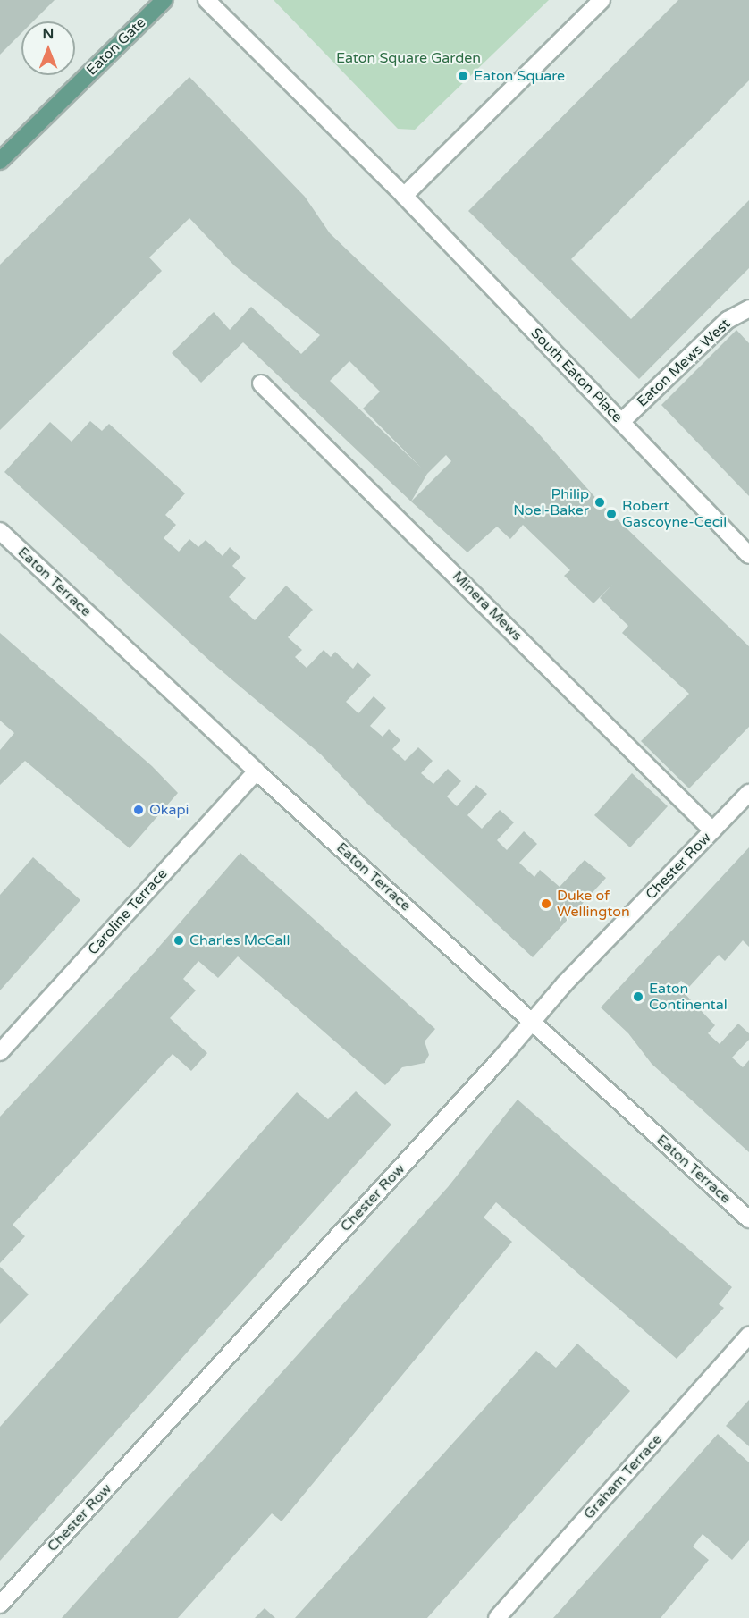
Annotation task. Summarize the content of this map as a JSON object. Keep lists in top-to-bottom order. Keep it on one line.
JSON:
{"streets":{"main road":["Eaton Gate"],"street":["Eaton Mews West","South Eaton Place","Eaton Terrace","Minera Mews","Chester Row","Caroline Terrace","Graham Terrace"]},"crossings":[["Eaton Mews West","South Eaton Place"],["Eaton Terrace","Chester Row"],["Eaton Terrace","Caroline Terrace"],["Minera Mews","Chester Row"]],"parks":["Eaton Square Garden"],"places":["Eaton Square","Philip Noel-Baker","Robert Gascoyne-Cecil","Okapi","Duke of Wellington","Charles McCall","Eaton Continental"],"north":"top"}
